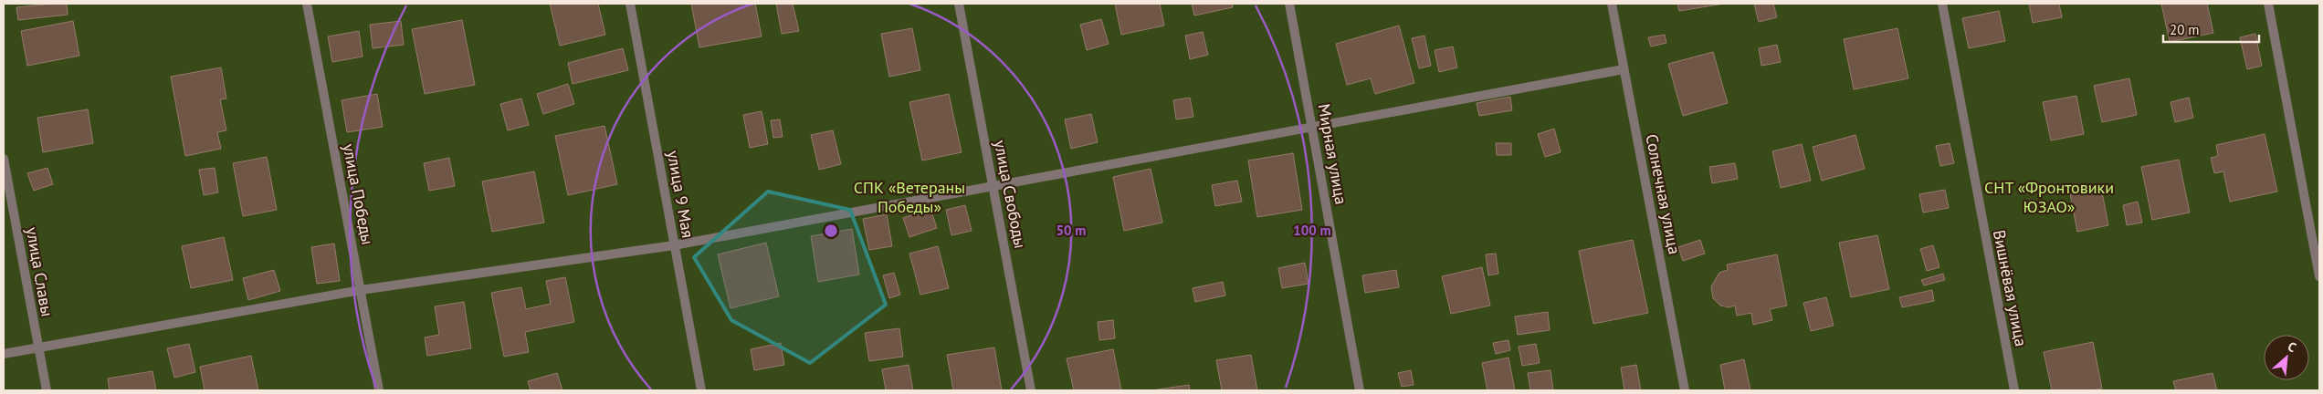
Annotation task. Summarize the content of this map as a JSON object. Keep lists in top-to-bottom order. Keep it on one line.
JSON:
{"streets":{"street":["Мирная улица","улица Победы","улица 9 Мая","улица Свободы","Солнечная улица","улица Славы","Вишнёвая улица"]},"parks":["СПК «Ветераны Победы»","СНТ «Фронтовики ЮЗАО»"],"scale_bar":"20 m","north":"top right","rings":["50 m","100 m"]}
